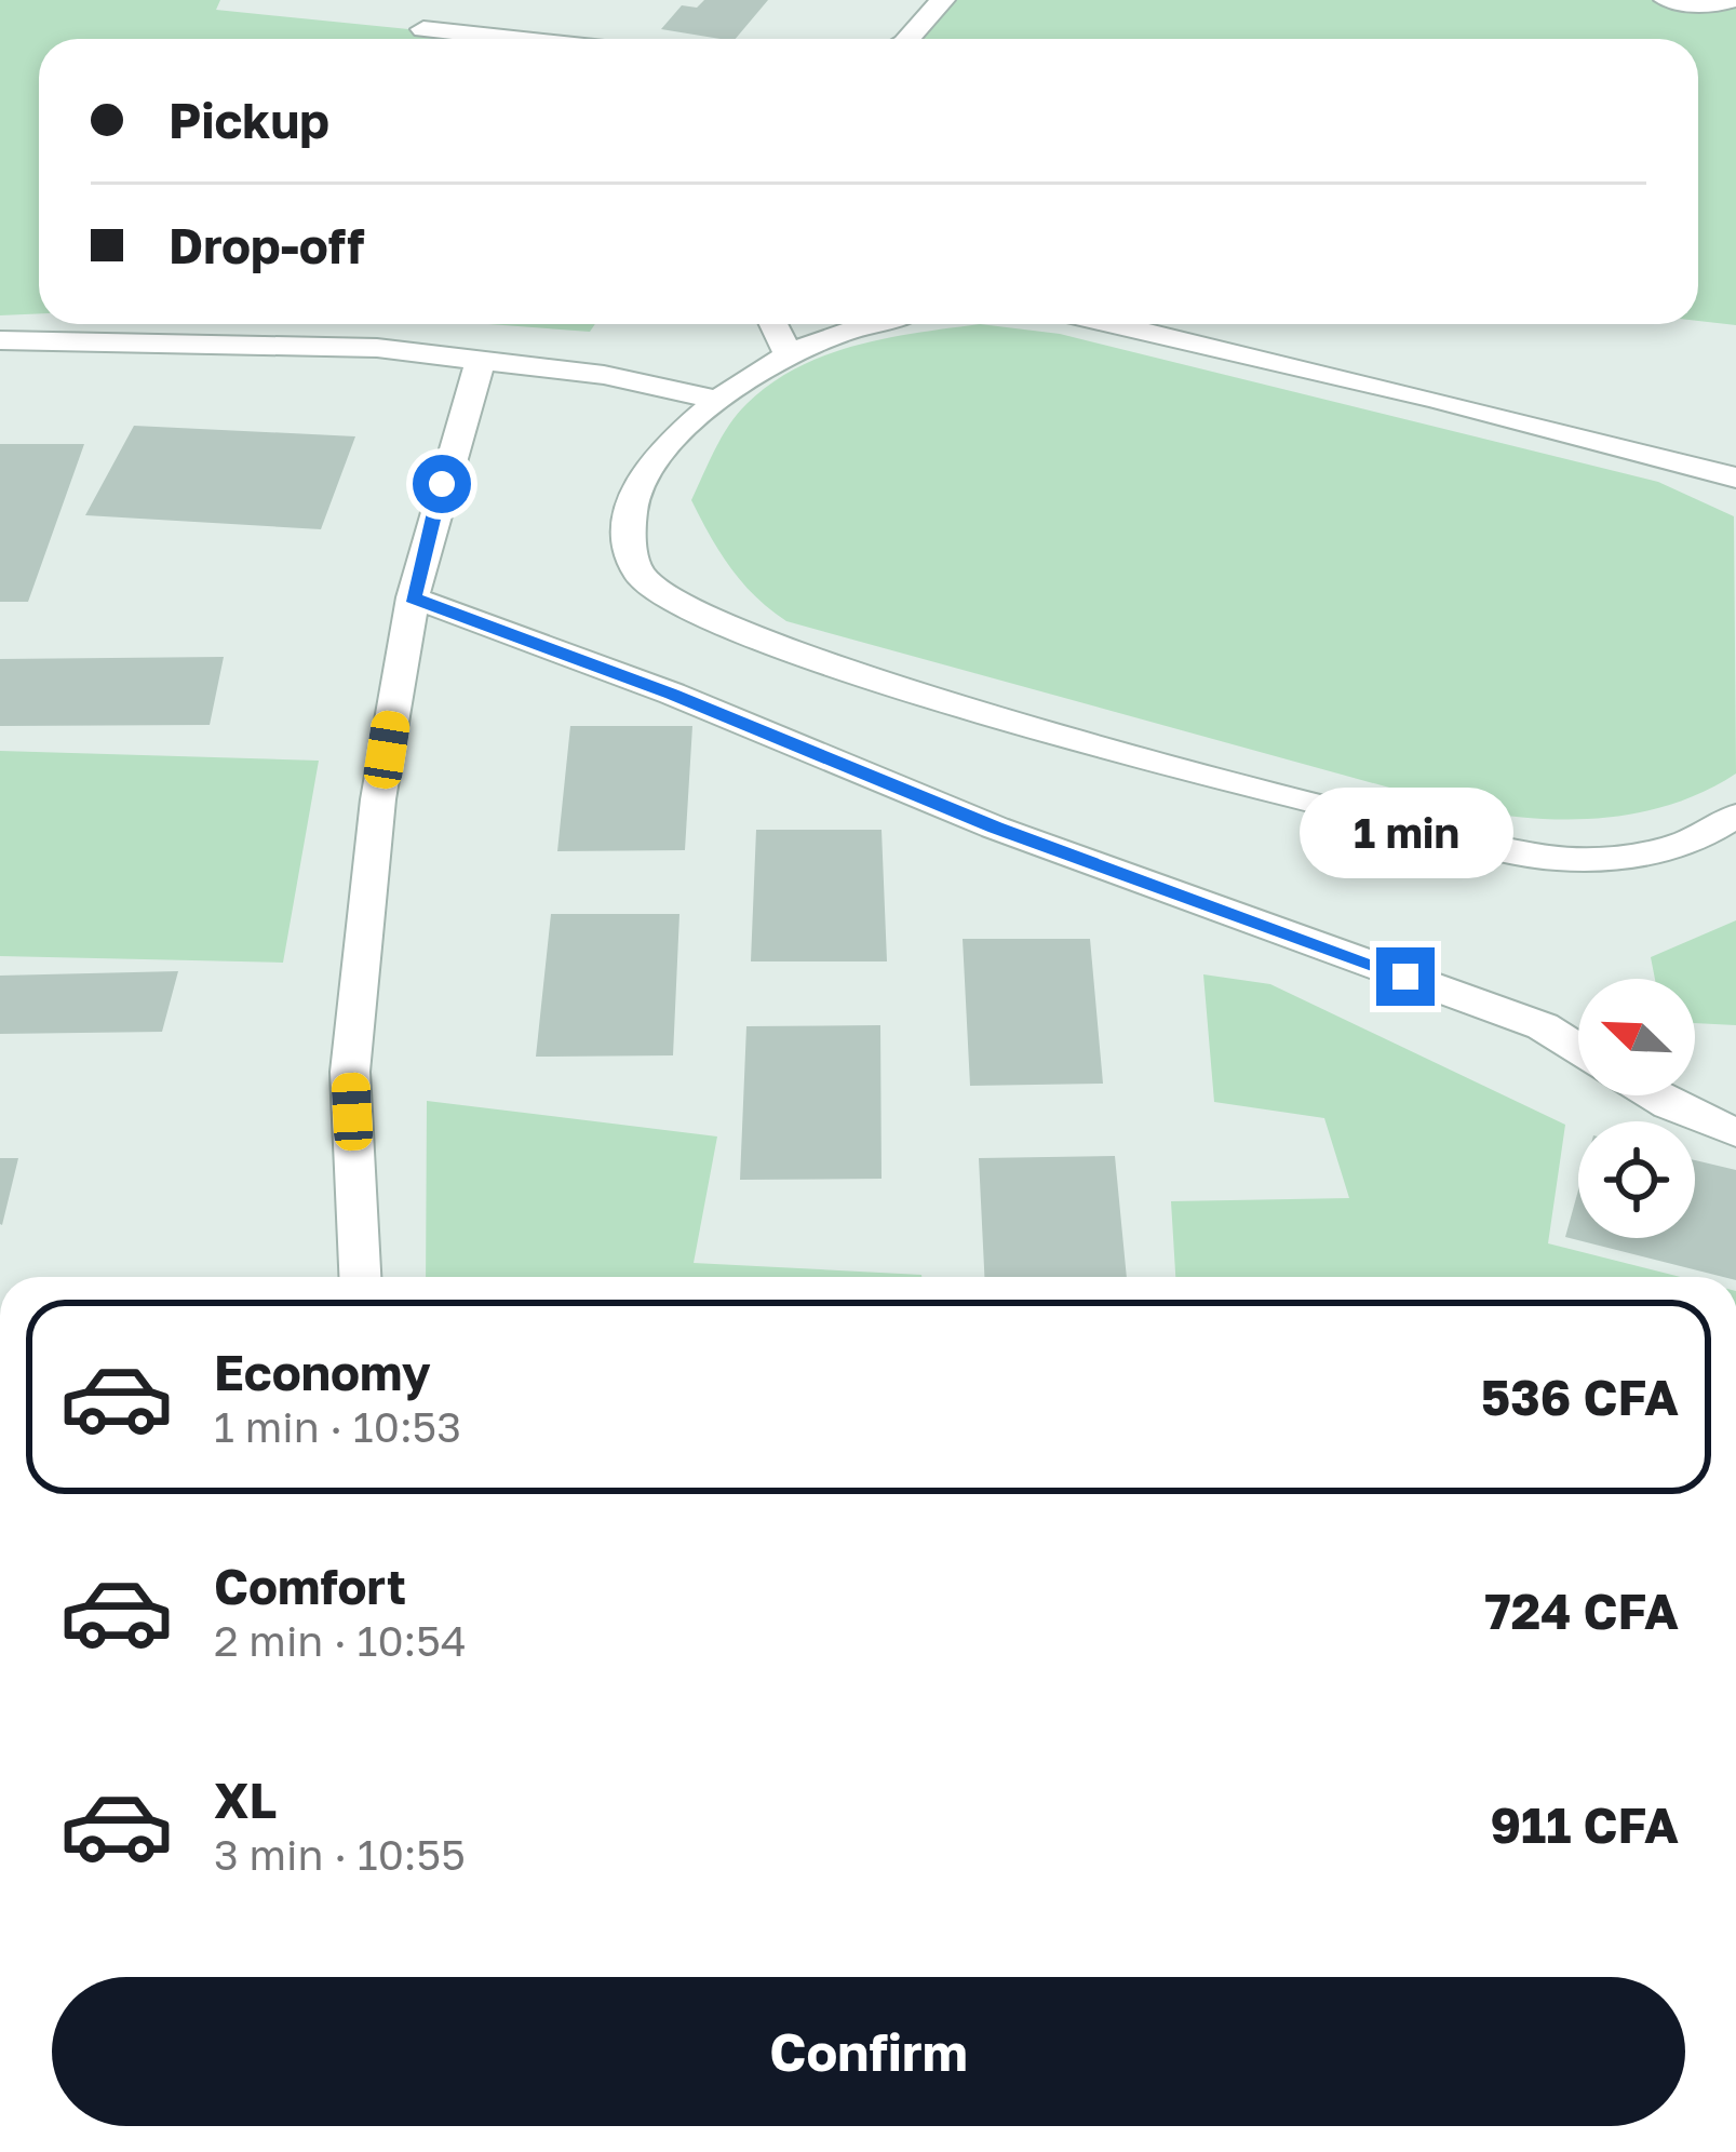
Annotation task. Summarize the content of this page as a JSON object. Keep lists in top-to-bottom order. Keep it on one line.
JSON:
{"north":"top left","page":{"banner":["Pickup","Drop-off"],"bubble":"1 min","list":[{"name":"Economy","note":"1 min · 10:53","value":"536 CFA"},{"name":"Comfort","note":"2 min · 10:54","value":"724 CFA"},{"name":"XL","note":"3 min · 10:55","value":"911 CFA"}],"buttons":"Confirm"}}
